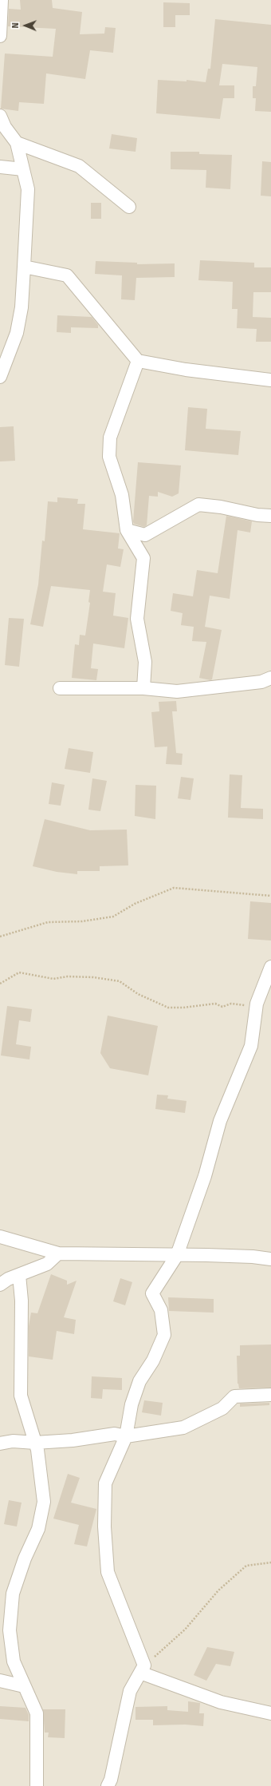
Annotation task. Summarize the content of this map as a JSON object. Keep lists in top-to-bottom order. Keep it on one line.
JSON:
{"north":"left"}
